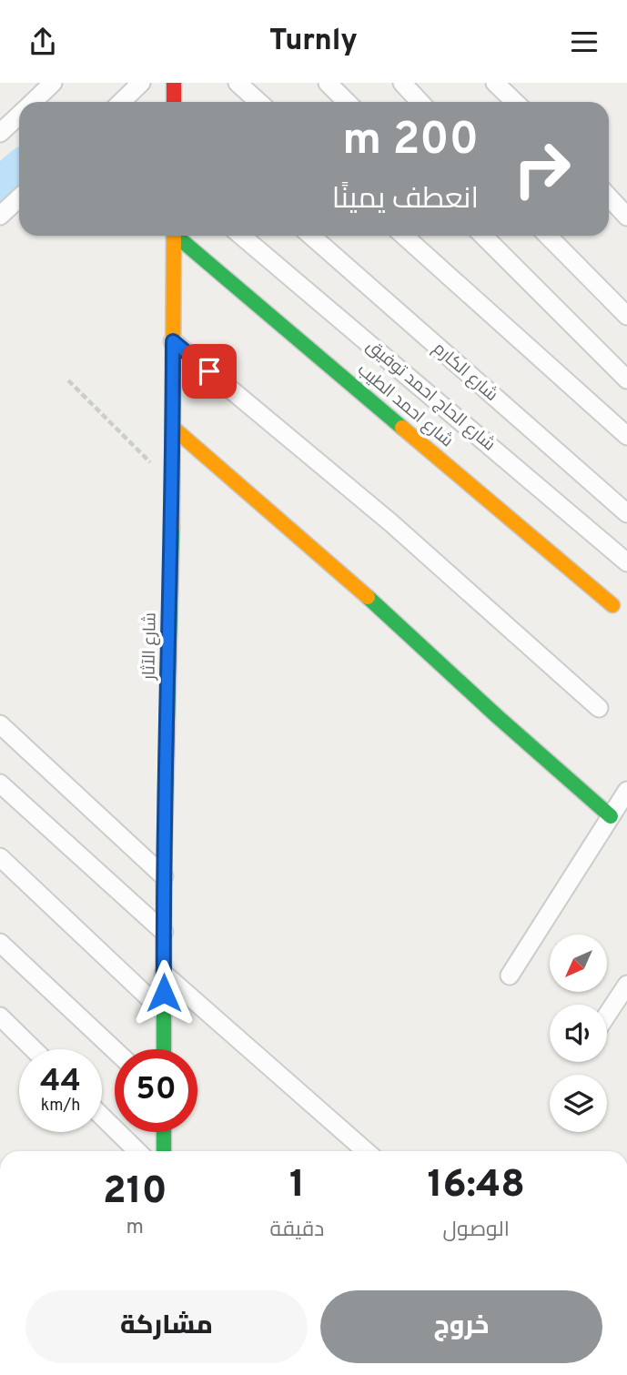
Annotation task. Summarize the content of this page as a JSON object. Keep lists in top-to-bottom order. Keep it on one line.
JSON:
{"streets":{"street":["شارع الكارم","شارع الحاج احمد توفيق","شارع احمد الطيب","شارع الآثار"]},"north":"bottom left","page":{"header":"Turnly","turn":["200 m","انعطف يمينًا"],"speed":"44 km/h","limit":"50","eta":["16:48","الوصول","1","دقيقة","210","m"],"buttons":["خروج","مشاركة"]}}
